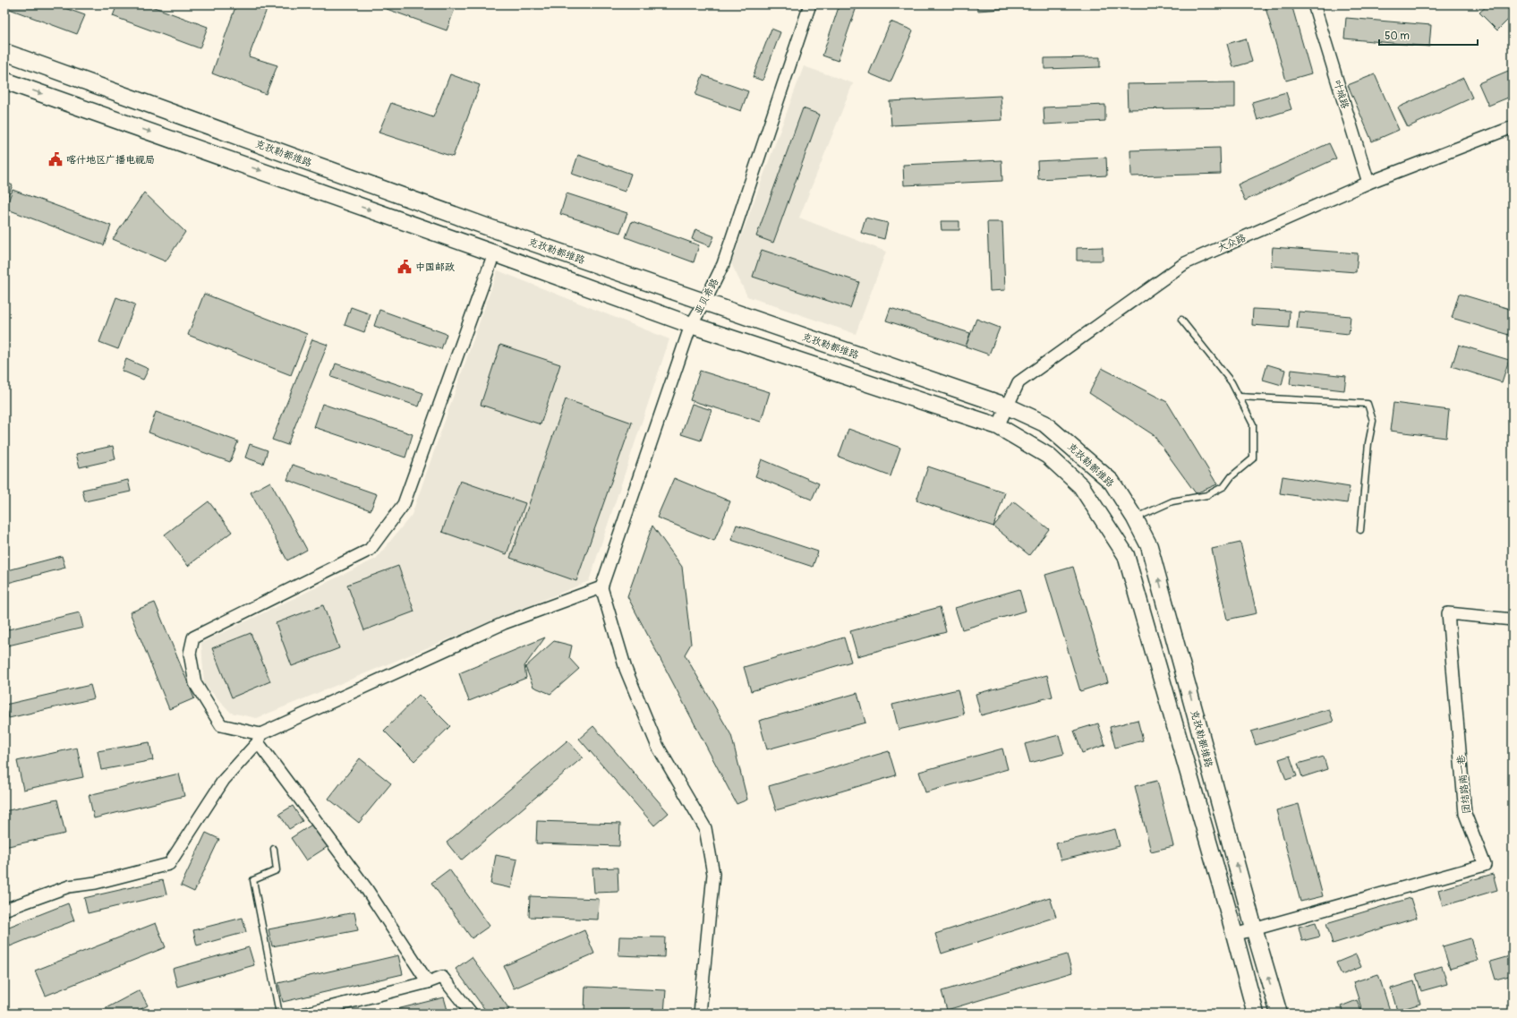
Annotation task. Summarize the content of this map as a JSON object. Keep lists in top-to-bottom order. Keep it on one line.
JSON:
{"streets":{"main road":["克孜勒都维路"],"street":["叶城路","大众路","亚贝希路","团结路南一巷"]},"crossings":[["叶城路","大众路"],["克孜勒都维路","大众路"],["克孜勒都维路","亚贝希路"],["克孜勒都维路","团结路南一巷"]],"places":{"public building":["喀什地区广播电视局","中国邮政"]},"scale_bar":"50 m"}
